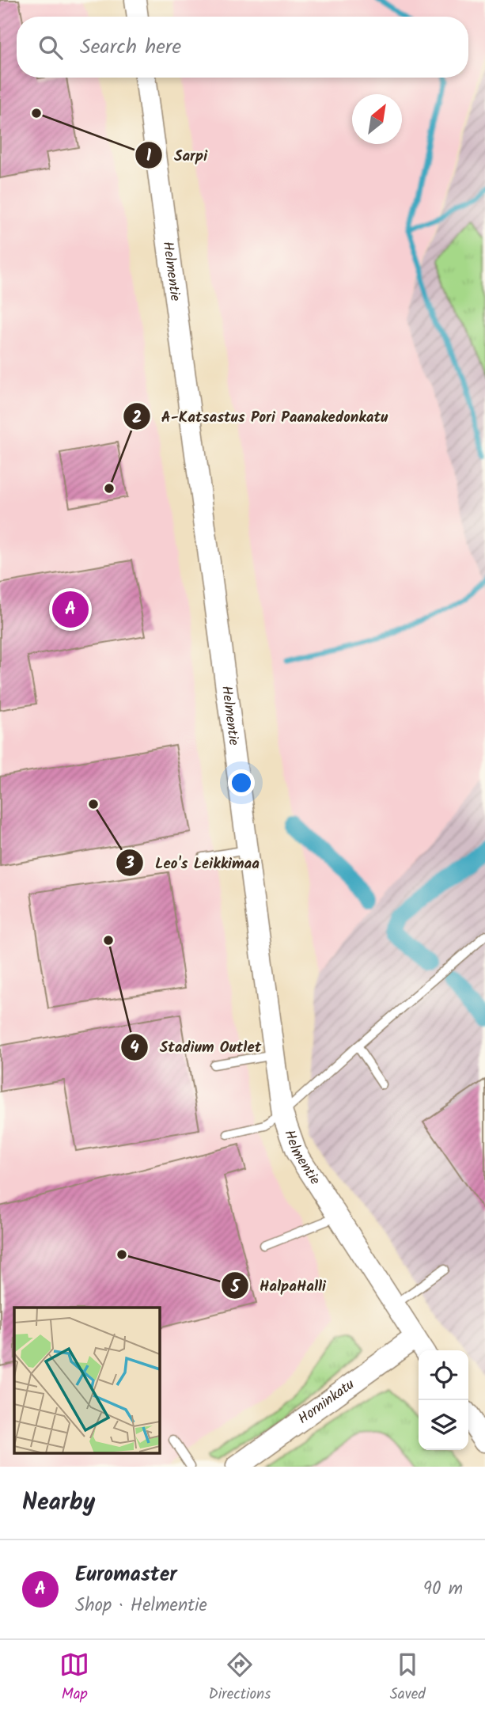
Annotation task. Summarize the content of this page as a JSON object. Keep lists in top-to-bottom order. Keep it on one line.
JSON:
{"streets":{"street":["Helmentie","Horninkatu"]},"crossings":[["Helmentie","Horninkatu"]],"places":["Sarpi","A-Katsastus Pori Paanakedonkatu","Leo's Leikkimaa","Stadium Outlet","HalpaHalli"],"north":"top right","page":{"search":"Search here","pins":"A","heading":"Nearby","list":[{"mark":"A","name":"Euromaster","note":"Shop · Helmentie","value":"90 m"}],"nav":["Map","Directions","Saved"]}}
